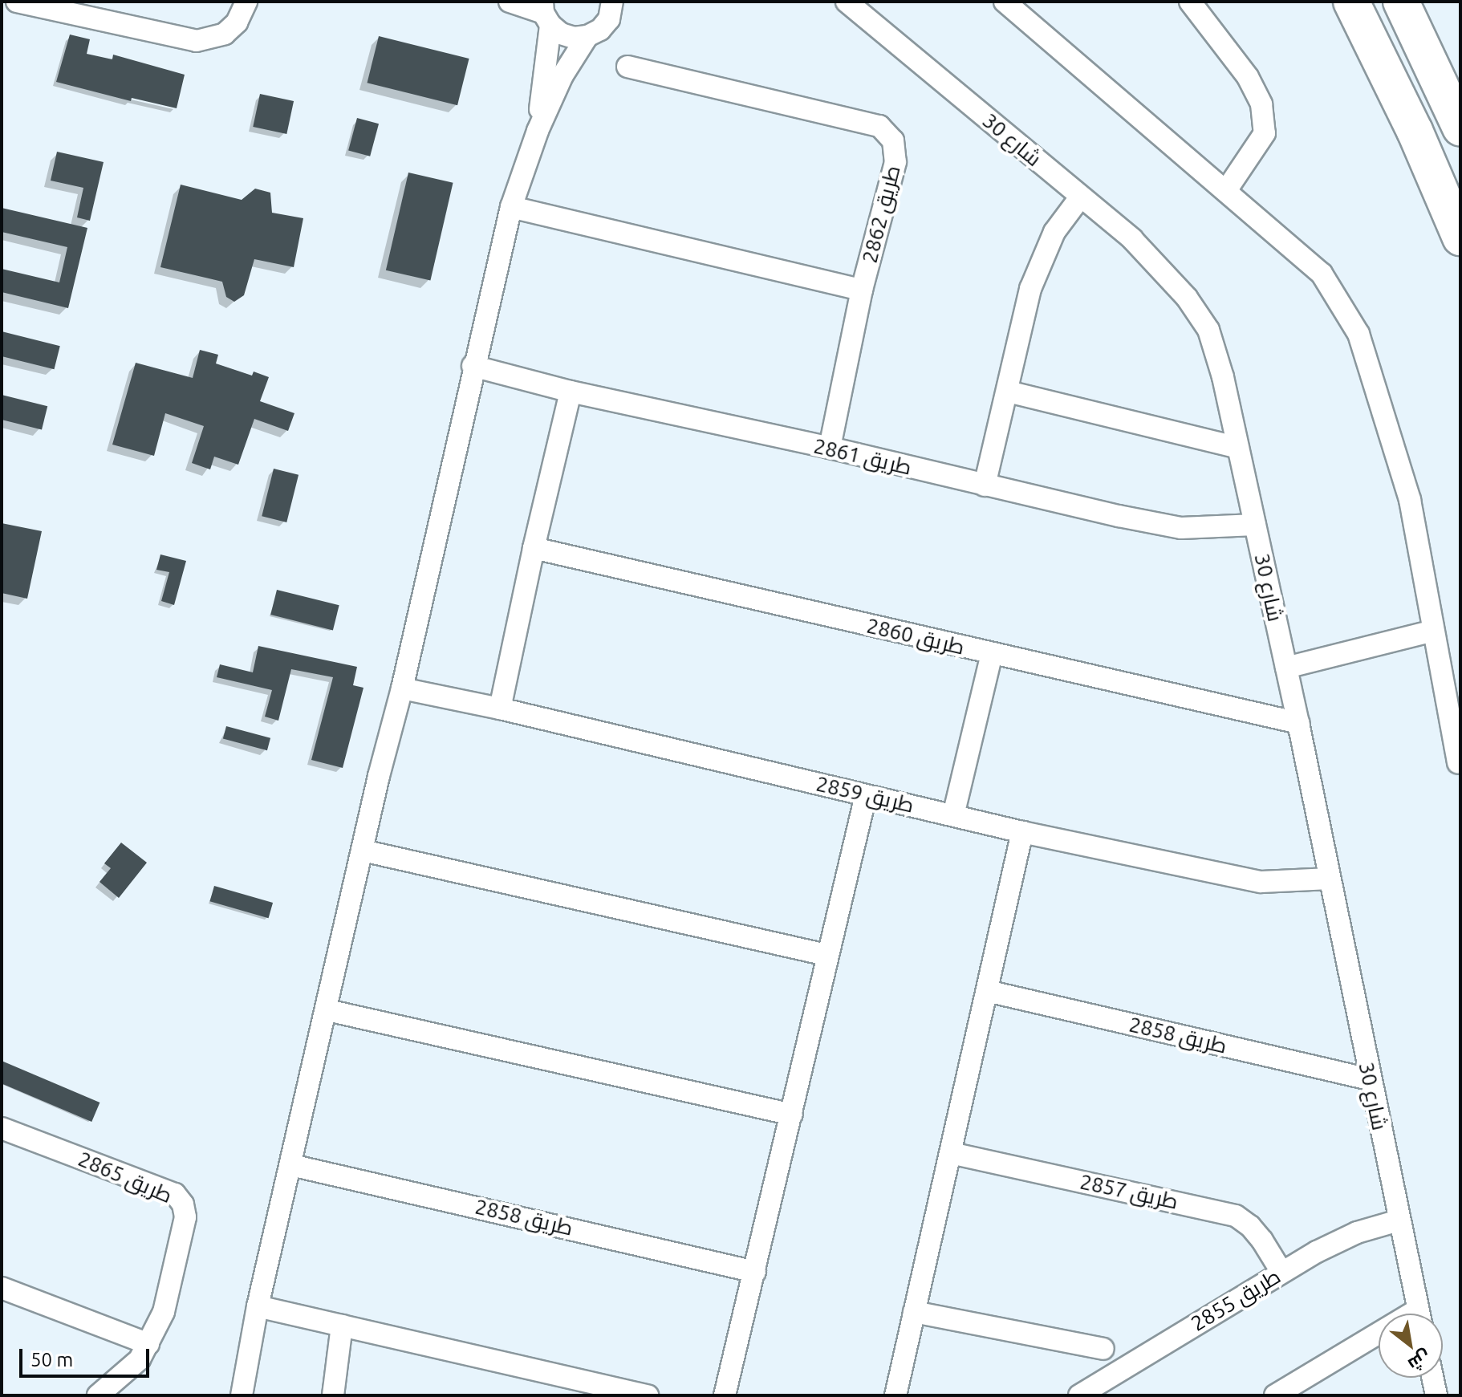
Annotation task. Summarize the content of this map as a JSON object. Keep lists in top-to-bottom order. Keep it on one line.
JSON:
{"streets":{"street":["شارع 30","طريق 2862","طريق 2861","طريق 2860","طريق 2859","طريق 2858","طريق 2865","طريق 2857","طريق 2855"]},"crossings":[["شارع 30","طريق 2861"],["شارع 30","طريق 2860"],["شارع 30","طريق 2859"],["شارع 30","طريق 2858"],["شارع 30","طريق 2855"],["طريق 2862","طريق 2861"],["طريق 2857","طريق 2855"]],"scale_bar":"50 m","north":"bottom right"}
